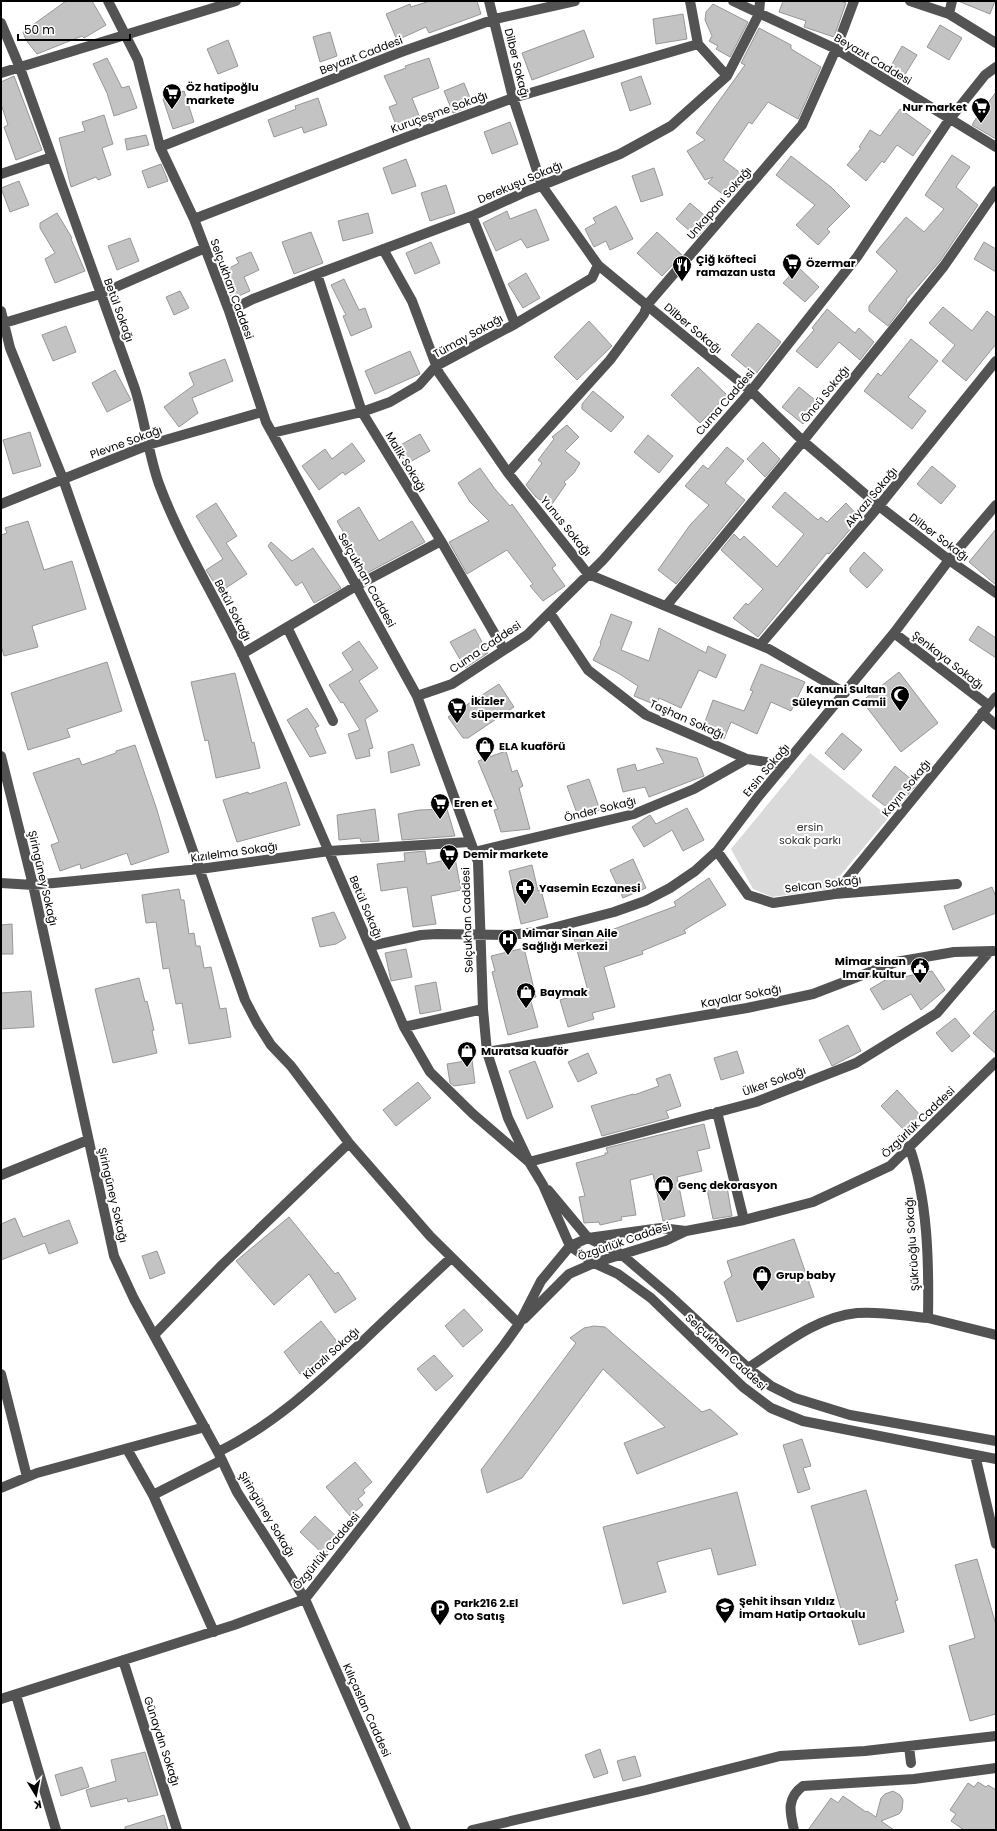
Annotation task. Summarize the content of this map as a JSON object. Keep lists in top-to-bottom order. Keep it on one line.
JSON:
{"streets":{"street":["Beyazıt Caddesi","Dilber Sokağı","Kuruçeşme Sokağı","Derekuşu Sokağı","Unkapanı Sokağı","Selçukhan Caddesi","Betül Sokağı","Tümay Sokağı","Öncü Sokağı","Cuma Caddesi","Plevne Sokağı","Malik Sokağı","Akyazı Sokağı","Yunus Sokağı","Şenkaya Sokağı","Taşhan Sokağı","Ersin Sokağı","Kayın Sokağı","Önder Sokağı","Kızılelma Sokağı","Şiringüney Sokağı","Selcan Sokağı","Kayalar Sokağı","Ülker Sokağı","Özgürlük Caddesi","Şükrüoğlu Sokağı","Kirazlı Sokağı","Kılıçaslan Caddesi","Günaydın Sokağı"]},"crossings":[["Beyazıt Caddesi","Dilber Sokağı"],["Beyazıt Caddesi","Derekuşu Sokağı"],["Beyazıt Caddesi","Unkapanı Sokağı"],["Beyazıt Caddesi","Selçukhan Caddesi"],["Beyazıt Caddesi","Cuma Caddesi"],["Dilber Sokağı","Kuruçeşme Sokağı"],["Dilber Sokağı","Derekuşu Sokağı"],["Dilber Sokağı","Unkapanı Sokağı"],["Dilber Sokağı","Tümay Sokağı"],["Dilber Sokağı","Öncü Sokağı"],["Dilber Sokağı","Cuma Caddesi"],["Dilber Sokağı","Akyazı Sokağı"],["Dilber Sokağı","Ersin Sokağı"],["Kuruçeşme Sokağı","Selçukhan Caddesi"],["Derekuşu Sokağı","Selçukhan Caddesi"],["Derekuşu Sokağı","Malik Sokağı"],["Derekuşu Sokağı","Yunus Sokağı"],["Unkapanı Sokağı","Yunus Sokağı"],["Selçukhan Caddesi","Betül Sokağı"],["Selçukhan Caddesi","Tümay Sokağı"],["Selçukhan Caddesi","Cuma Caddesi"],["Selçukhan Caddesi","Plevne Sokağı"],["Selçukhan Caddesi","Ersin Sokağı"],["Selçukhan Caddesi","Önder Sokağı"],["Selçukhan Caddesi","Kızılelma Sokağı"],["Selçukhan Caddesi","Kayalar Sokağı"],["Selçukhan Caddesi","Ülker Sokağı"],["Selçukhan Caddesi","Özgürlük Caddesi"],["Betül Sokağı","Plevne Sokağı"],["Betül Sokağı","Ersin Sokağı"],["Betül Sokağı","Kızılelma Sokağı"],["Betül Sokağı","Ülker Sokağı"],["Tümay Sokağı","Malik Sokağı"],["Tümay Sokağı","Yunus Sokağı"],["Öncü Sokağı","Yunus Sokağı"],["Cuma Caddesi","Malik Sokağı"],["Cuma Caddesi","Yunus Sokağı"],["Cuma Caddesi","Taşhan Sokağı"],["Akyazı Sokağı","Yunus Sokağı"],["Yunus Sokağı","Ersin Sokağı"],["Şenkaya Sokağı","Ersin Sokağı"],["Şenkaya Sokağı","Kayın Sokağı"],["Taşhan Sokağı","Ersin Sokağı"],["Taşhan Sokağı","Önder Sokağı"],["Ersin Sokağı","Selcan Sokağı"],["Kayın Sokağı","Selcan Sokağı"],["Önder Sokağı","Kızılelma Sokağı"],["Kızılelma Sokağı","Şiringüney Sokağı"],["Şiringüney Sokağı","Özgürlük Caddesi"],["Şiringüney Sokağı","Kirazlı Sokağı"],["Şiringüney Sokağı","Kılıçaslan Caddesi"],["Kayalar Sokağı","Ülker Sokağı"],["Özgürlük Caddesi","Şükrüoğlu Sokağı"],["Özgürlük Caddesi","Kılıçaslan Caddesi"],["Özgürlük Caddesi","Günaydın Sokağı"]],"parks":["ersin sokak parkı"],"places":{"supermarket":["ÖZ hatipoğlu markete","Nur market","Özermar","İkizler süpermarket","Eren et","Demir markete"],"restaurant":["Çiğ köfteci ramazan usta"],"mosque":["Kanuni Sultan Süleyman Camii"],"shop":["ELA kuaförü","Baymak","Muratsa kuaför","Genç dekorasyon","Grup baby"],"pharmacy":["Yasemin Eczanesi"],"hospital":["Mimar Sinan Aile Sağlığı Merkezi"],"public building":["Mimar sinan lmar kultur"],"school or university":["Şehit İhsan Yıldız İmam Hatip Ortaokulu"],"parking":["Park216 2.El Oto Satış"]},"scale_bar":"50 m","north":"bottom"}
